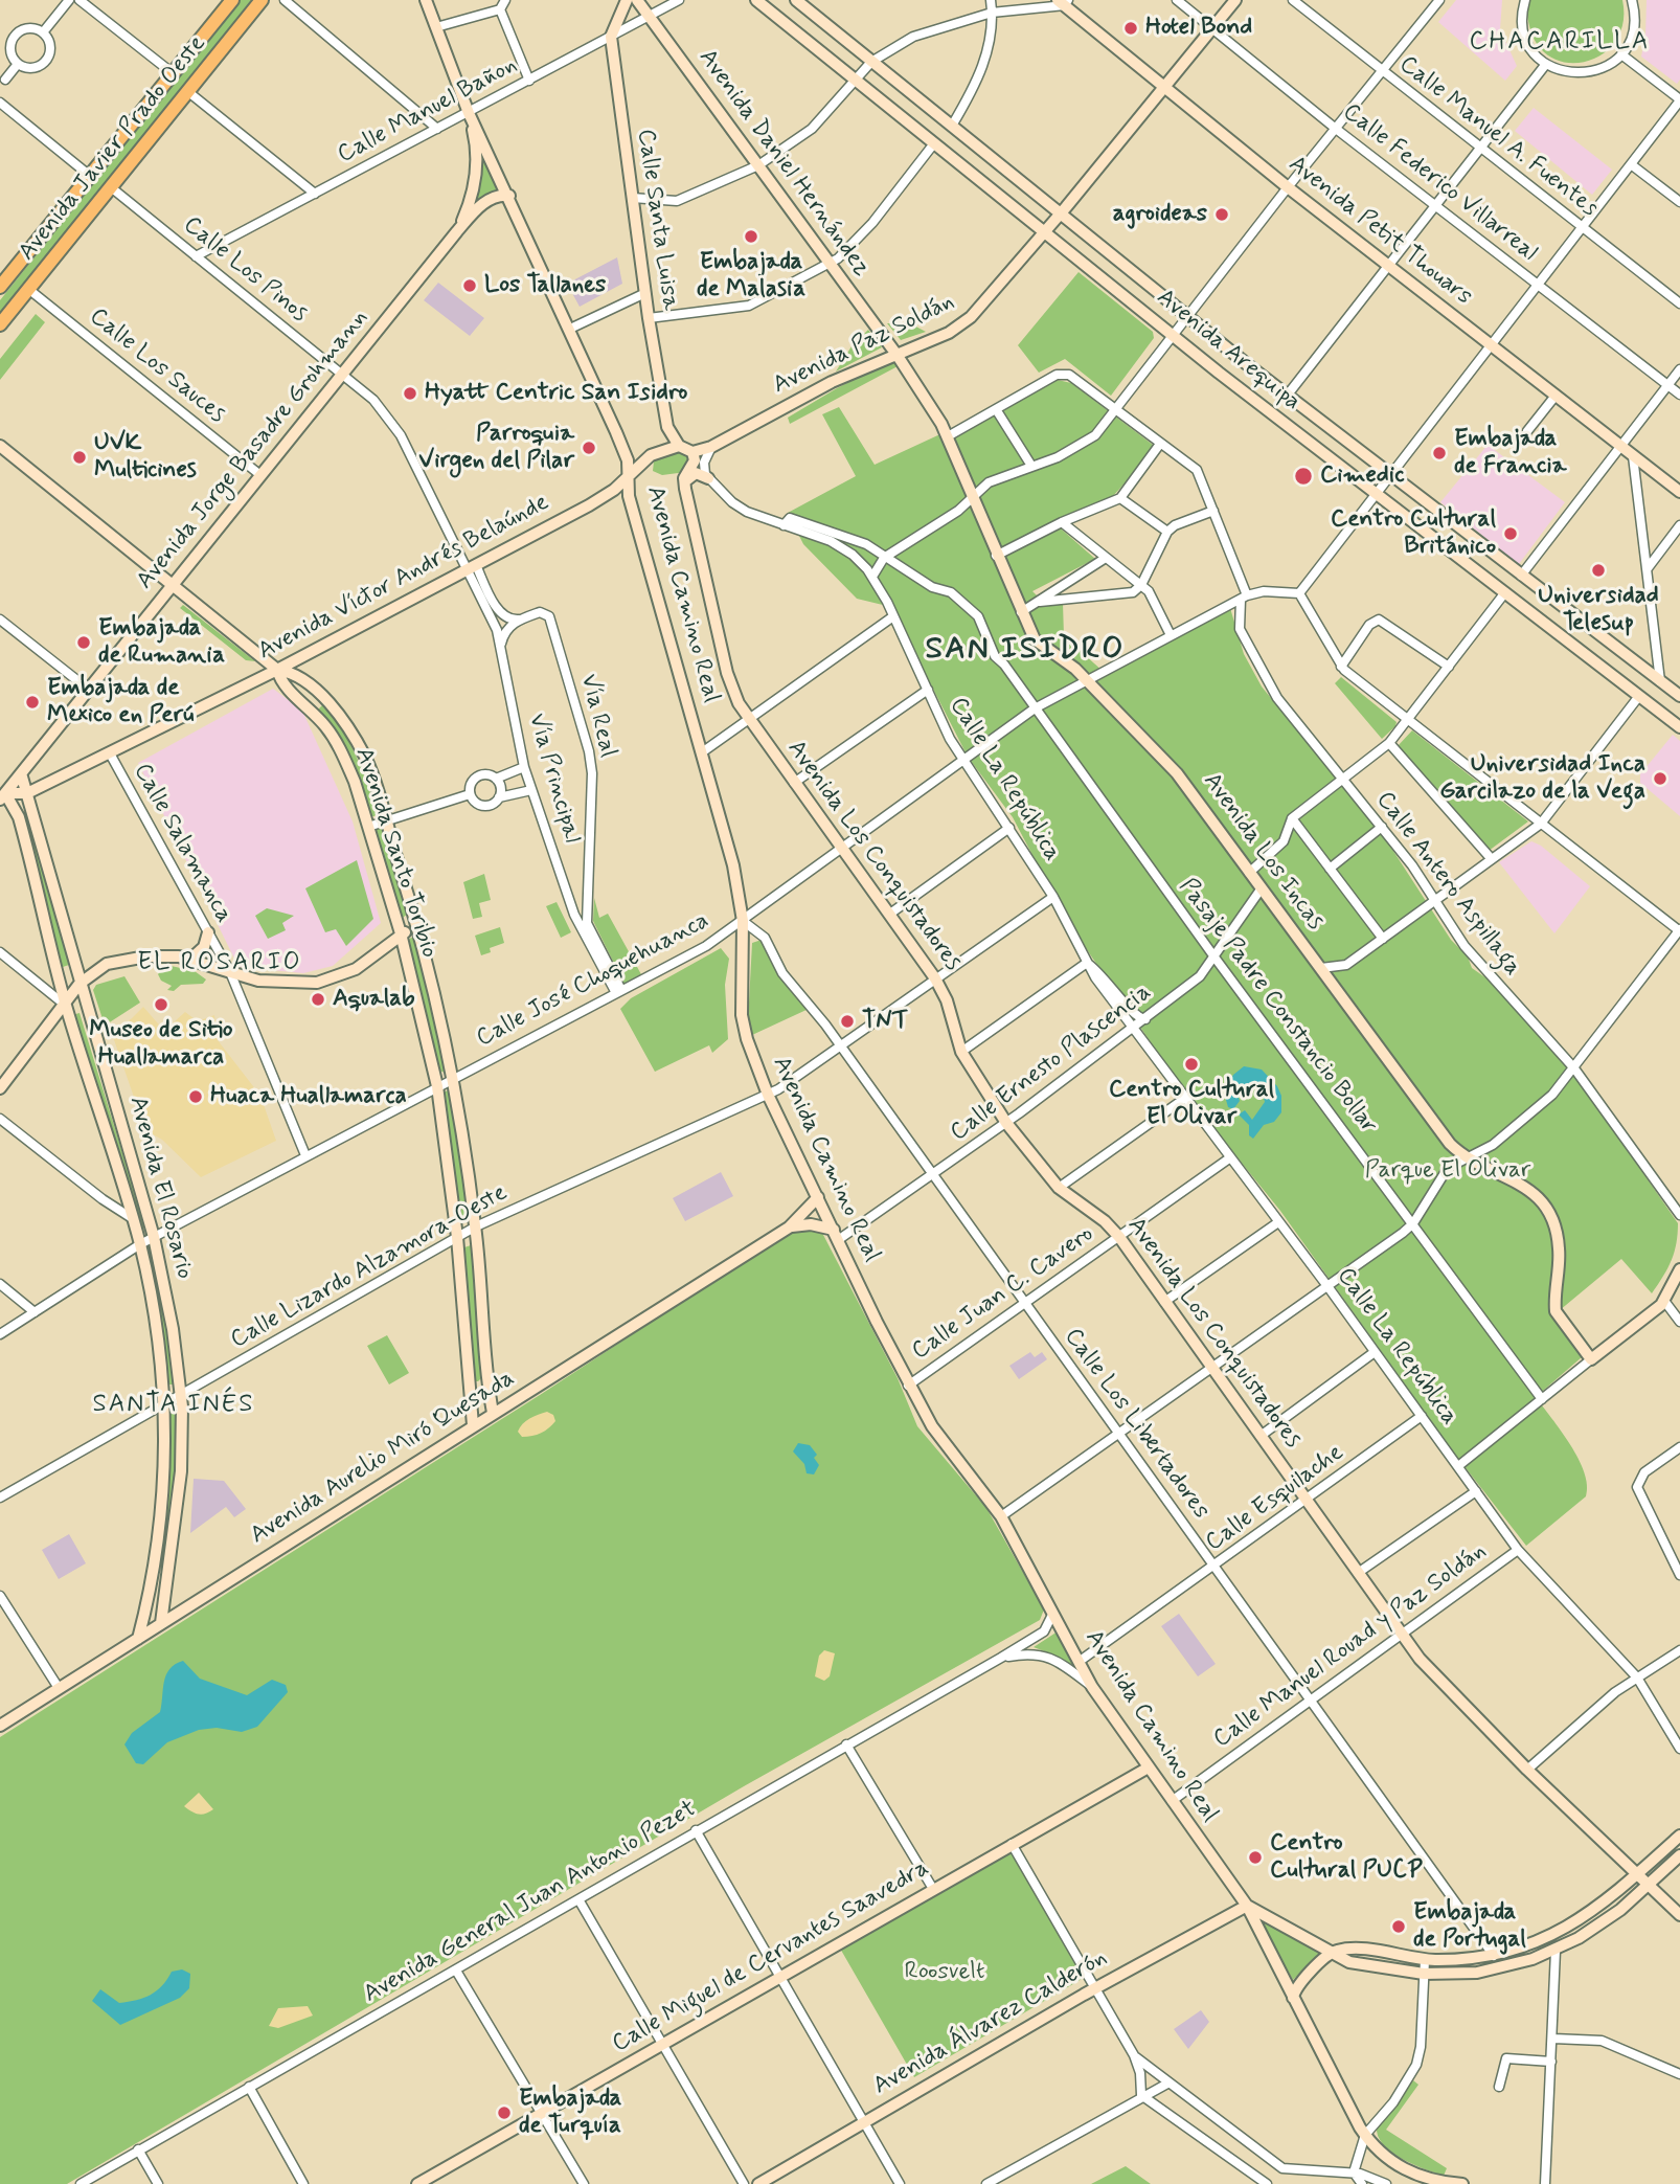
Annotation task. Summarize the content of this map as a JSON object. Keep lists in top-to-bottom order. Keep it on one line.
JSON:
{"streets":{"main road":["Avenida Javier Prado Oeste"],"street":["Calle Manuel Bañon","Calle Manuel A. Fuentes","Avenida Daniel Hernández","Calle Federico Villarreal","Calle Santa Luisa","Avenida Petit Thouars","Calle Los Pinos","Avenida Paz Soldán","Avenida Arequipa","Calle Los Sauces","Avenida Jorge Basadre Grohmann","Avenida Víctor Andrés Belaúnde","Avenida Camino Real","Vía Real","Vía Principal","Calle La República","Calle Salamanca","Avenida Los Incas","Avenida Santo Toribio","Avenida Los Conquistadores","Calle Antero Aspillaga","Calle José Choquehuanca","Pasaje Padre Constancio Bollar","Calle Ernesto Plascencia","Avenida El Rosario","Calle Lizardo Alzamora-Oeste","Calle Juan C. Cavero","Calle Los Libertadores","Avenida Aurelio Miró Quesada","Calle Esquilache","Calle Manuel Rouad y Paz Soldán","Avenida General Juan Antonio Pezet","Calle Miguel de Cervantes Saavedra","Avenida Álvarez Calderón"]},"crossings":[["Calle Manuel Bañon","Avenida Daniel Hernández"],["Calle Manuel Bañon","Calle Santa Luisa"],["Calle Manuel Bañon","Calle Los Pinos"],["Calle Manuel Bañon","Avenida Jorge Basadre Grohmann"],["Calle Manuel Bañon","Avenida Camino Real"],["Avenida Javier Prado Oeste","Calle Los Pinos"],["Avenida Javier Prado Oeste","Calle Los Sauces"],["Avenida Daniel Hernández","Avenida Paz Soldán"],["Avenida Daniel Hernández","Avenida Los Incas"],["Calle Federico Villarreal","Avenida Paz Soldán"],["Calle Santa Luisa","Avenida Víctor Andrés Belaúnde"],["Avenida Petit Thouars","Avenida Paz Soldán"],["Calle Los Pinos","Avenida Jorge Basadre Grohmann"],["Calle Los Pinos","Avenida Víctor Andrés Belaúnde"],["Calle Los Pinos","Vía Principal"],["Avenida Paz Soldán","Avenida Arequipa"],["Avenida Paz Soldán","Avenida Los Incas"],["Avenida Paz Soldán","Avenida Los Conquistadores"],["Calle Los Sauces","Avenida Jorge Basadre Grohmann"],["Avenida Jorge Basadre Grohmann","Avenida Víctor Andrés Belaúnde"],["Avenida Jorge Basadre Grohmann","Avenida Camino Real"],["Avenida Jorge Basadre Grohmann","Avenida El Rosario"],["Avenida Víctor Andrés Belaúnde","Avenida Camino Real"],["Avenida Víctor Andrés Belaúnde","Vía Principal"],["Avenida Víctor Andrés Belaúnde","Calle Salamanca"],["Avenida Víctor Andrés Belaúnde","Avenida Santo Toribio"],["Avenida Víctor Andrés Belaúnde","Avenida El Rosario"],["Avenida Camino Real","Calle José Choquehuanca"],["Avenida Camino Real","Calle Ernesto Plascencia"],["Avenida Camino Real","Calle Lizardo Alzamora-Oeste"],["Avenida Camino Real","Calle Juan C. Cavero"],["Avenida Camino Real","Calle Los Libertadores"],["Avenida Camino Real","Avenida Aurelio Miró Quesada"],["Avenida Camino Real","Calle Esquilache"],["Avenida Camino Real","Calle Manuel Rouad y Paz Soldán"],["Avenida Camino Real","Avenida General Juan Antonio Pezet"],["Avenida Camino Real","Calle Miguel de Cervantes Saavedra"],["Avenida Camino Real","Avenida Álvarez Calderón"],["Vía Real","Vía Principal"],["Vía Real","Calle José Choquehuanca"],["Vía Principal","Calle José Choquehuanca"],["Calle La República","Calle José Choquehuanca"],["Calle La República","Pasaje Padre Constancio Bollar"],["Calle La República","Calle Ernesto Plascencia"],["Calle La República","Calle Lizardo Alzamora-Oeste"],["Calle La República","Calle Juan C. Cavero"],["Calle La República","Calle Esquilache"],["Calle La República","Calle Manuel Rouad y Paz Soldán"],["Calle Salamanca","Calle José Choquehuanca"],["Avenida Los Incas","Calle José Choquehuanca"],["Avenida Los Incas","Calle Ernesto Plascencia"],["Avenida Santo Toribio","Calle José Choquehuanca"],["Avenida Santo Toribio","Calle Lizardo Alzamora-Oeste"],["Avenida Santo Toribio","Avenida Aurelio Miró Quesada"],["Avenida Los Conquistadores","Calle José Choquehuanca"],["Avenida Los Conquistadores","Calle Ernesto Plascencia"],["Avenida Los Conquistadores","Calle Lizardo Alzamora-Oeste"],["Avenida Los Conquistadores","Calle Juan C. Cavero"],["Avenida Los Conquistadores","Calle Esquilache"],["Avenida Los Conquistadores","Calle Manuel Rouad y Paz Soldán"],["Calle Antero Aspillaga","Calle José Choquehuanca"],["Calle José Choquehuanca","Pasaje Padre Constancio Bollar"],["Calle José Choquehuanca","Avenida El Rosario"],["Calle José Choquehuanca","Calle Los Libertadores"],["Pasaje Padre Constancio Bollar","Calle Ernesto Plascencia"],["Calle Ernesto Plascencia","Calle Los Libertadores"],["Avenida El Rosario","Calle Lizardo Alzamora-Oeste"],["Avenida El Rosario","Avenida Aurelio Miró Quesada"],["Calle Lizardo Alzamora-Oeste","Calle Los Libertadores"],["Calle Juan C. Cavero","Calle Los Libertadores"],["Calle Los Libertadores","Calle Esquilache"],["Calle Los Libertadores","Calle Manuel Rouad y Paz Soldán"]],"districts":["CHACARILLA","SAN ISIDRO","EL ROSARIO","SANTA INÉS"],"parks":["Parque El Olivar","Roosvelt"],"places":["Hotel Bond","agroideas","Embajada de Malasia","Los Tallanes","Hyatt Centric San Isidro","Parroquia Virgen del Pilar","Embajada de Francia","UVK Multicines","Cimedic","Centro Cultural Británico","Universidad Telesup","Embajada de Rumania","Embajada de Mexico en Perú","Universidad Inca Garcilazo de la Vega","Aqualab","Museo de Sitio Huallamarca","TNT","Centro Cultural El Olivar","Huaca Huallamarca","Centro Cultural PUCP","Embajada de Portugal","Embajada de Turquía"]}
